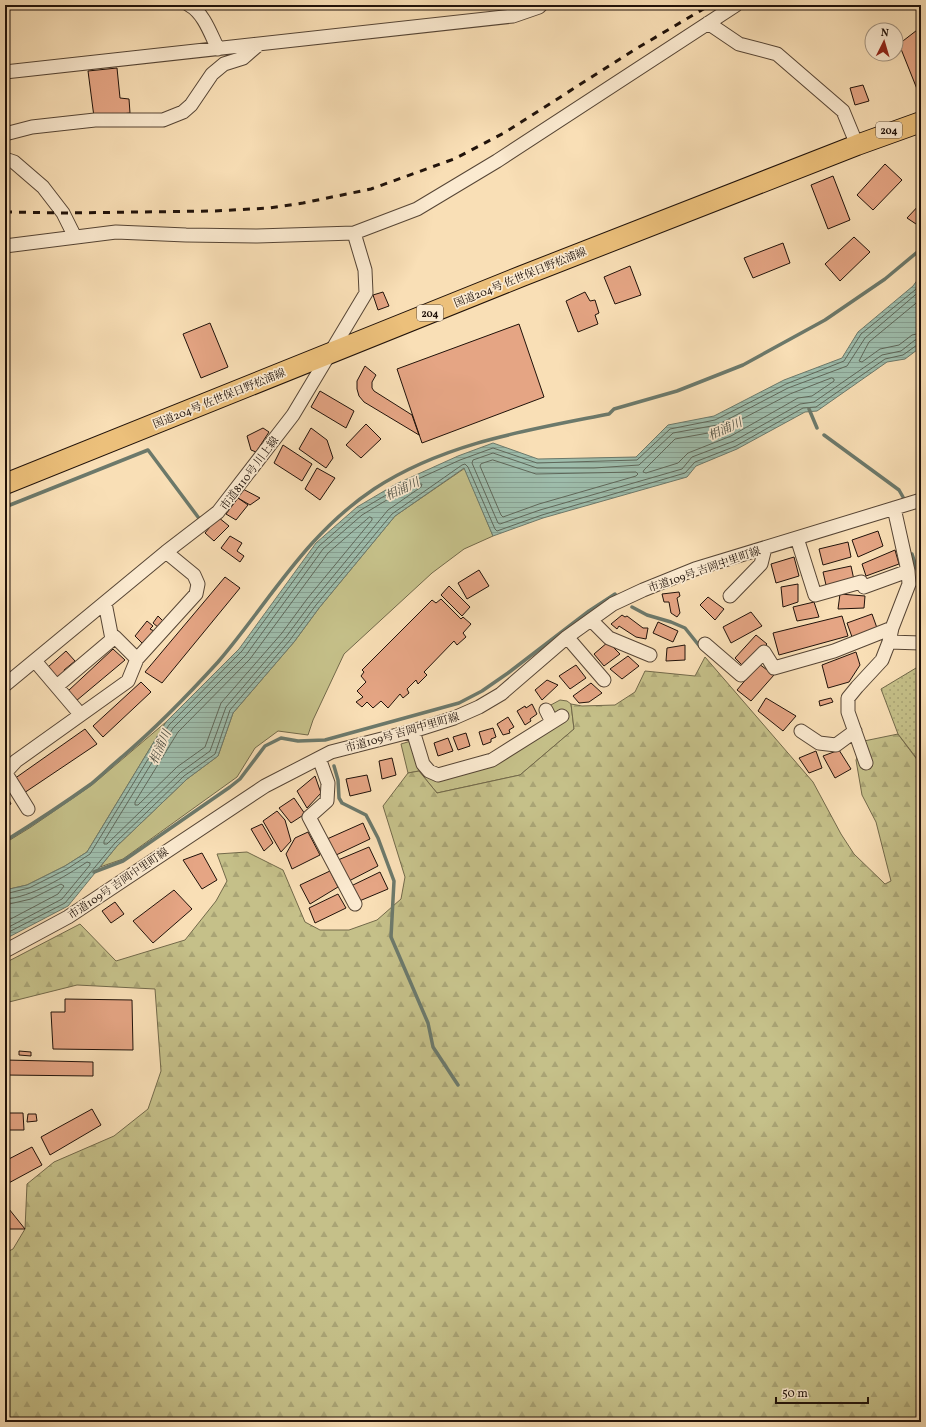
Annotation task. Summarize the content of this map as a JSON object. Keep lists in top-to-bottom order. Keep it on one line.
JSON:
{"streets":{"highway":["204","国道204号 佐世保日野松浦線"],"street":["市道8110号 川上線","市道109号 吉岡中里町線"]},"crossings":[["国道204号 佐世保日野松浦線","市道8110号 川上線"]],"water":["相浦川"],"scale_bar":"50 m","north":"top"}
